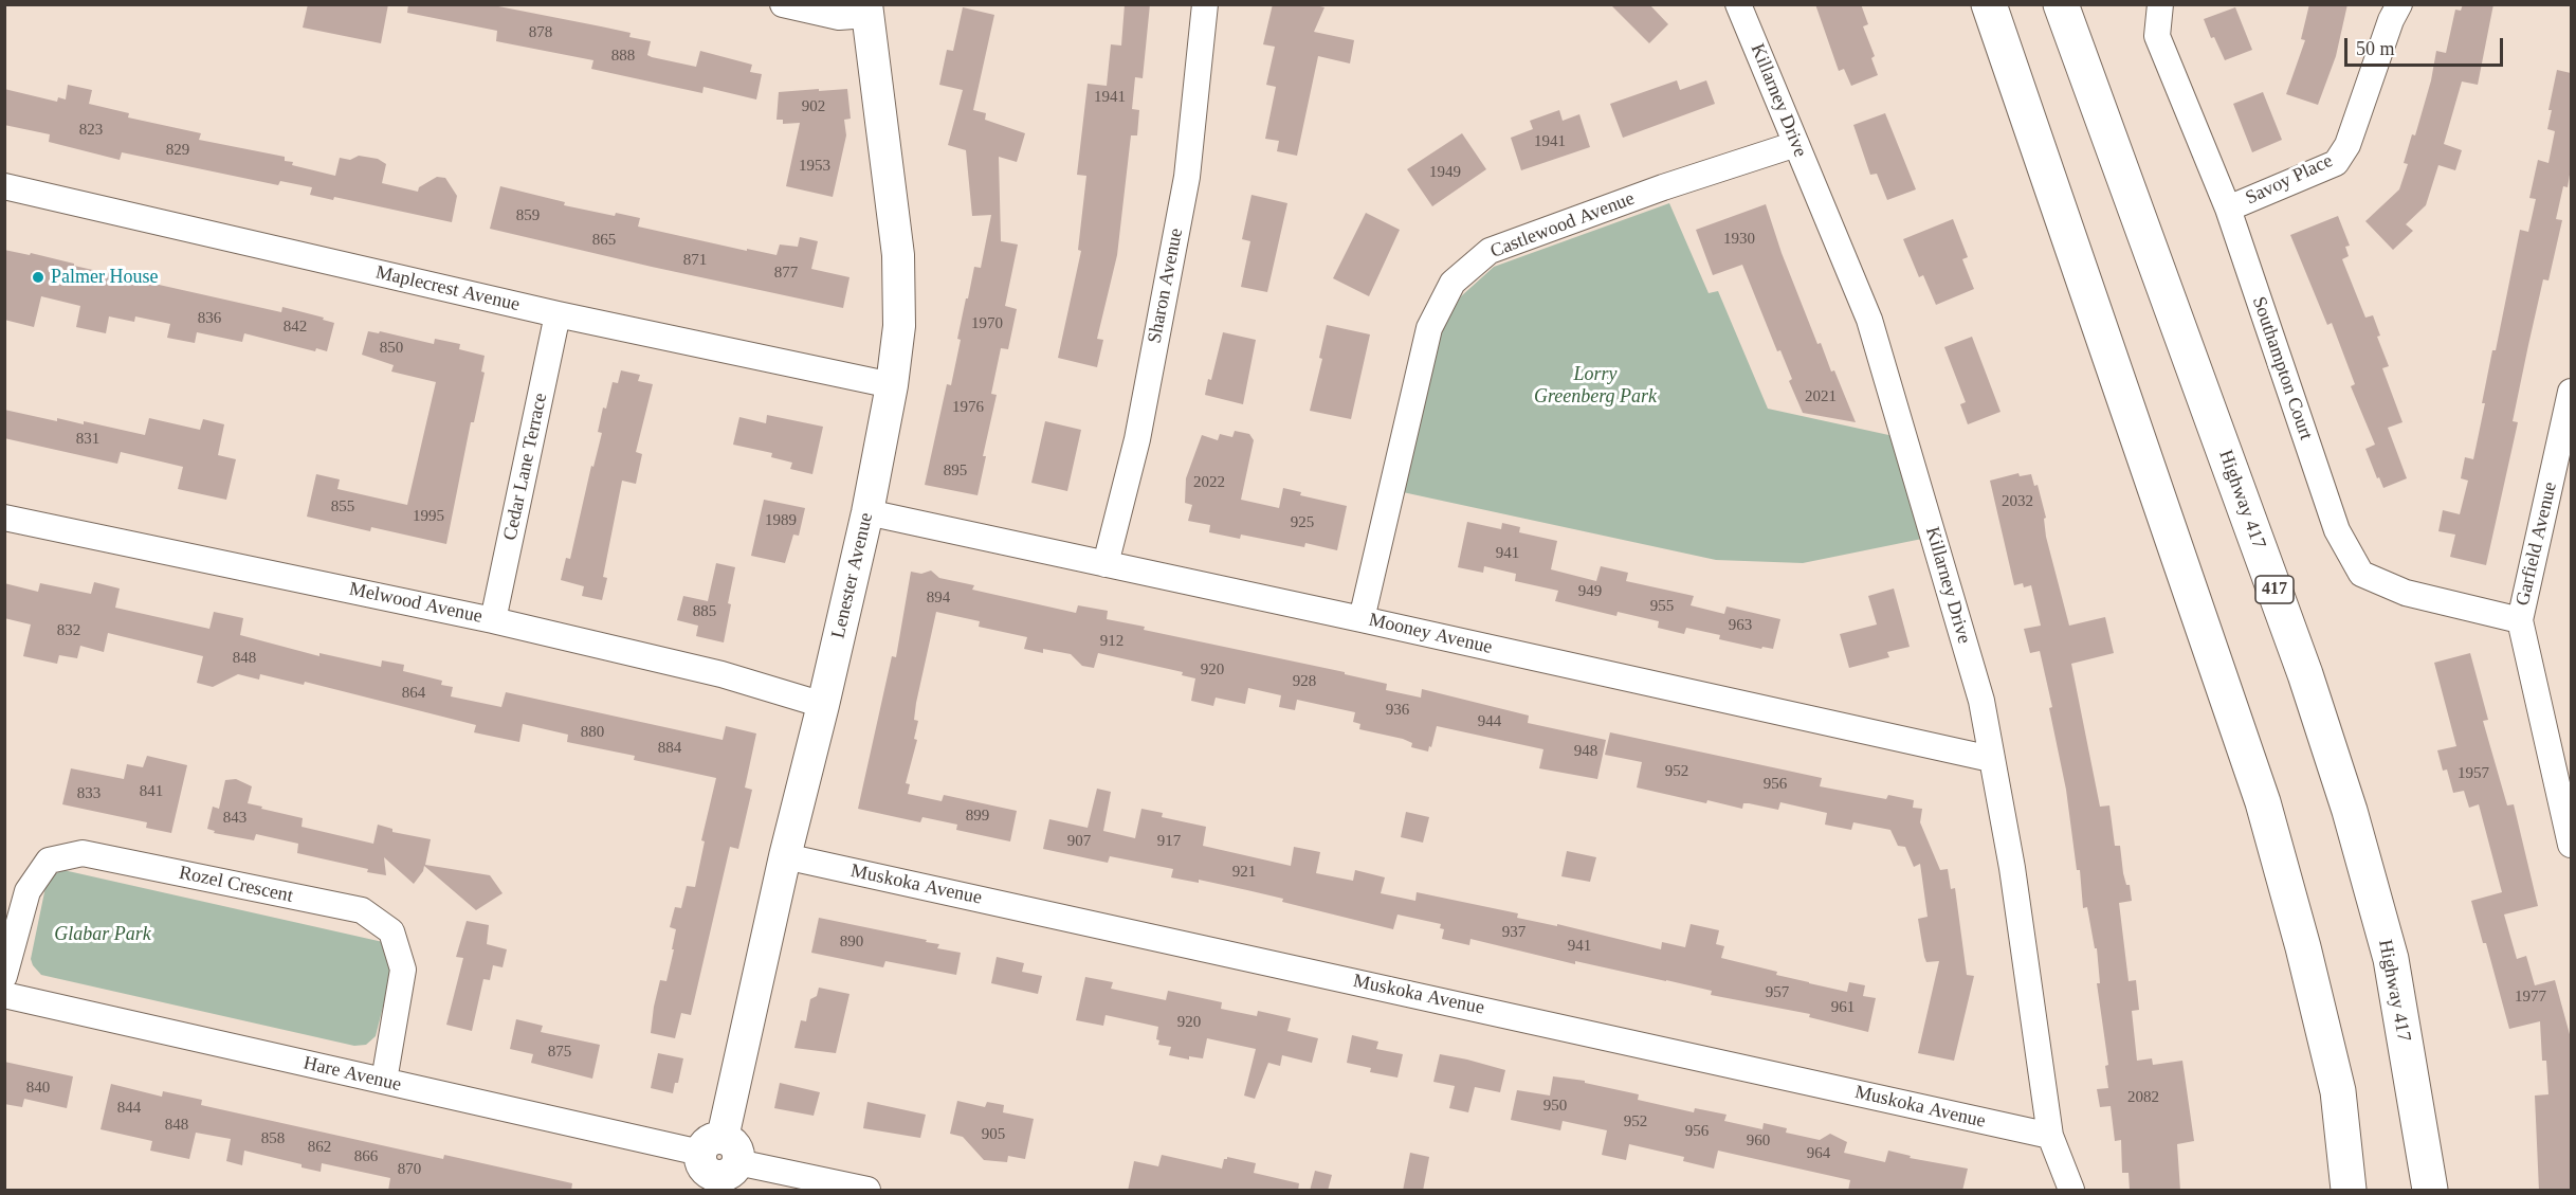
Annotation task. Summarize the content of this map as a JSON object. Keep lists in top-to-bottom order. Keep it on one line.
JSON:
{"streets":{"highway":["Highway 417","417"],"street":["Killarney Drive","Savoy Place","Castlewood Avenue","Sharon Avenue","Maplecrest Avenue","Southampton Court","Cedar Lane Terrace","Garfield Avenue","Lenester Avenue","Melwood Avenue","Mooney Avenue","Rozel Crescent","Muskoka Avenue","Hare Avenue"]},"crossings":[["Killarney Drive","Castlewood Avenue"],["Killarney Drive","Mooney Avenue"],["Killarney Drive","Muskoka Avenue"],["Savoy Place","Southampton Court"],["Castlewood Avenue","Mooney Avenue"],["Sharon Avenue","Mooney Avenue"],["Maplecrest Avenue","Cedar Lane Terrace"],["Maplecrest Avenue","Lenester Avenue"],["Southampton Court","Garfield Avenue"],["Cedar Lane Terrace","Melwood Avenue"],["Lenester Avenue","Melwood Avenue"],["Lenester Avenue","Mooney Avenue"],["Lenester Avenue","Muskoka Avenue"],["Lenester Avenue","Hare Avenue"],["Rozel Crescent","Hare Avenue"]],"parks":["Lorry Greenberg Park","Glabar Park"],"places":["Palmer House"],"house_numbers":["878","888","1941","902","823","1941","829","1953","1949","859","1930","865","871","877","836","1970","842","850","2021","1976","831","895","2022","2032","855","1995","1989","925","941","949","894","955","885","963","832","912","848","920","928","864","936","944","880","884","948","952","1957","956","841","833","899","843","907","917","921","937","890","941","957","1977","961","920","875","840","2082","950","844","952","848","956","905","858","960","862","964","866","870"],"scale_bar":"50 m"}
